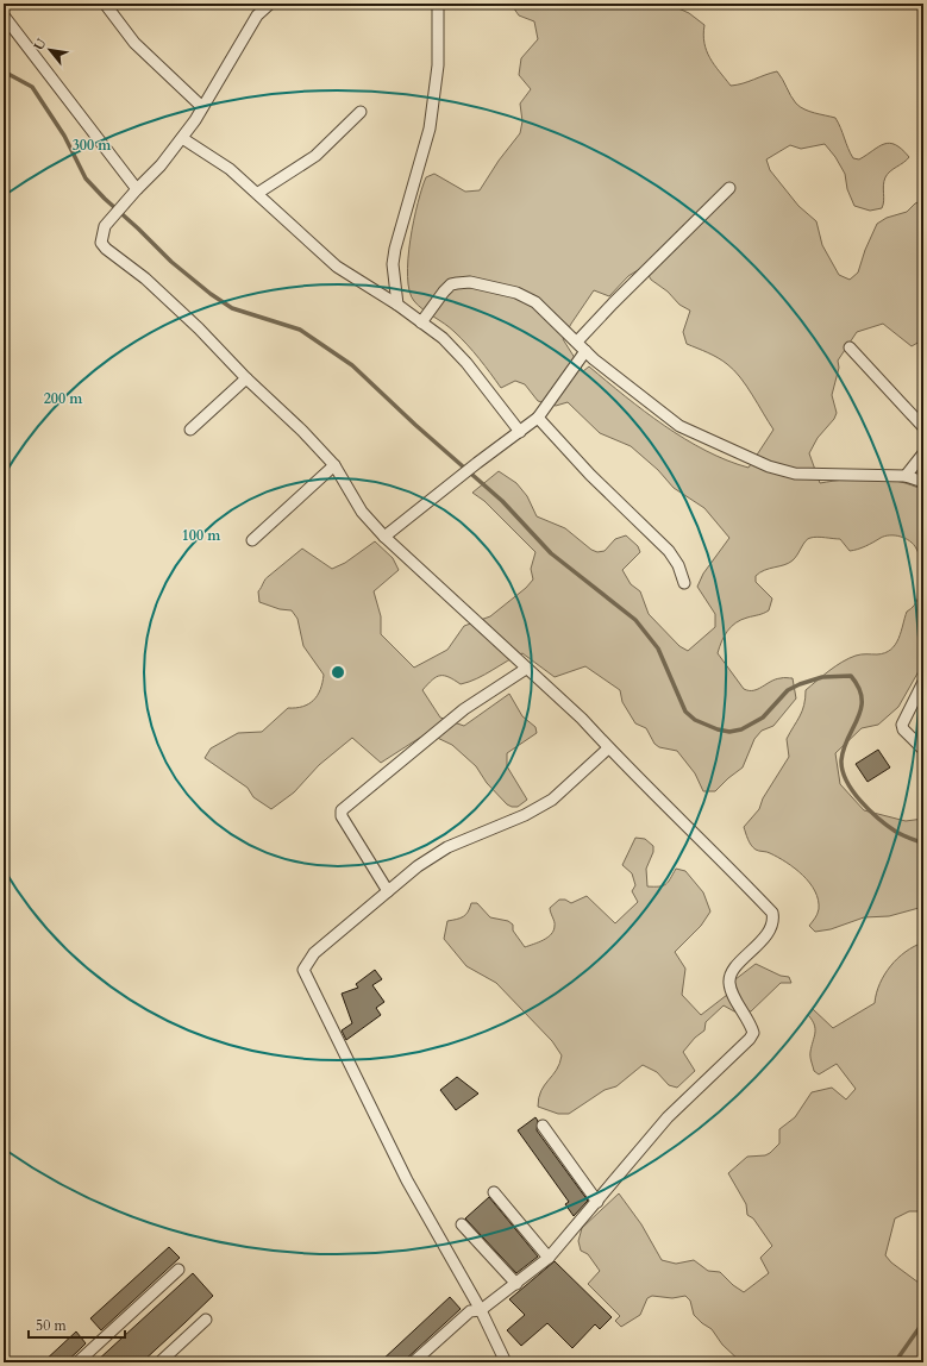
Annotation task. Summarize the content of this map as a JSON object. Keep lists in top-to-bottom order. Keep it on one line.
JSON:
{"scale_bar":"50 m","north":"top left","rings":["300 m","200 m","100 m"]}
